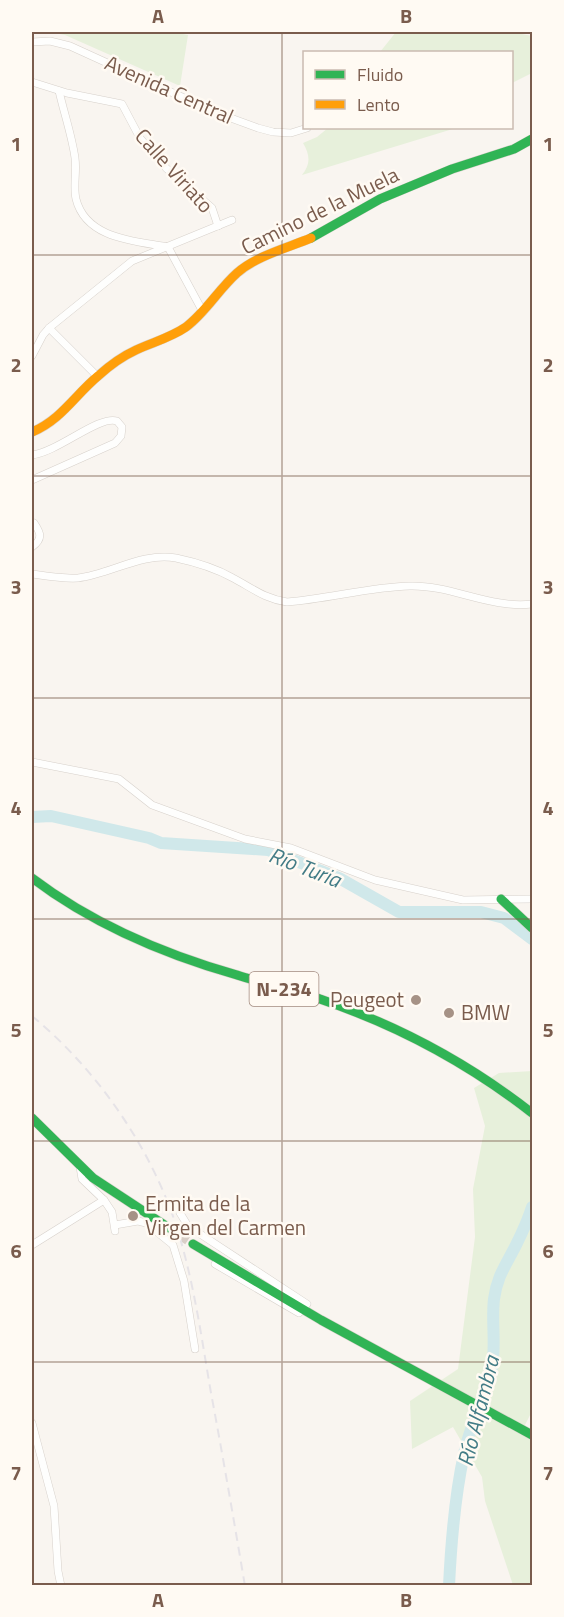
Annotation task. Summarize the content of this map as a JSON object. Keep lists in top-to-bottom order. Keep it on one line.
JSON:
{"streets":{"main road":["Camino de la Muela","N-234"],"street":["Avenida Central","Calle Viriato"]},"water":["Río Turia","Río Alfambra"],"places":["Peugeot","BMW","Ermita de la Virgen del Carmen"],"legend":["Fluido","Lento"],"grid":{"columns":["A","B"],"rows":["1","2","3","4","5","6","7"]}}
